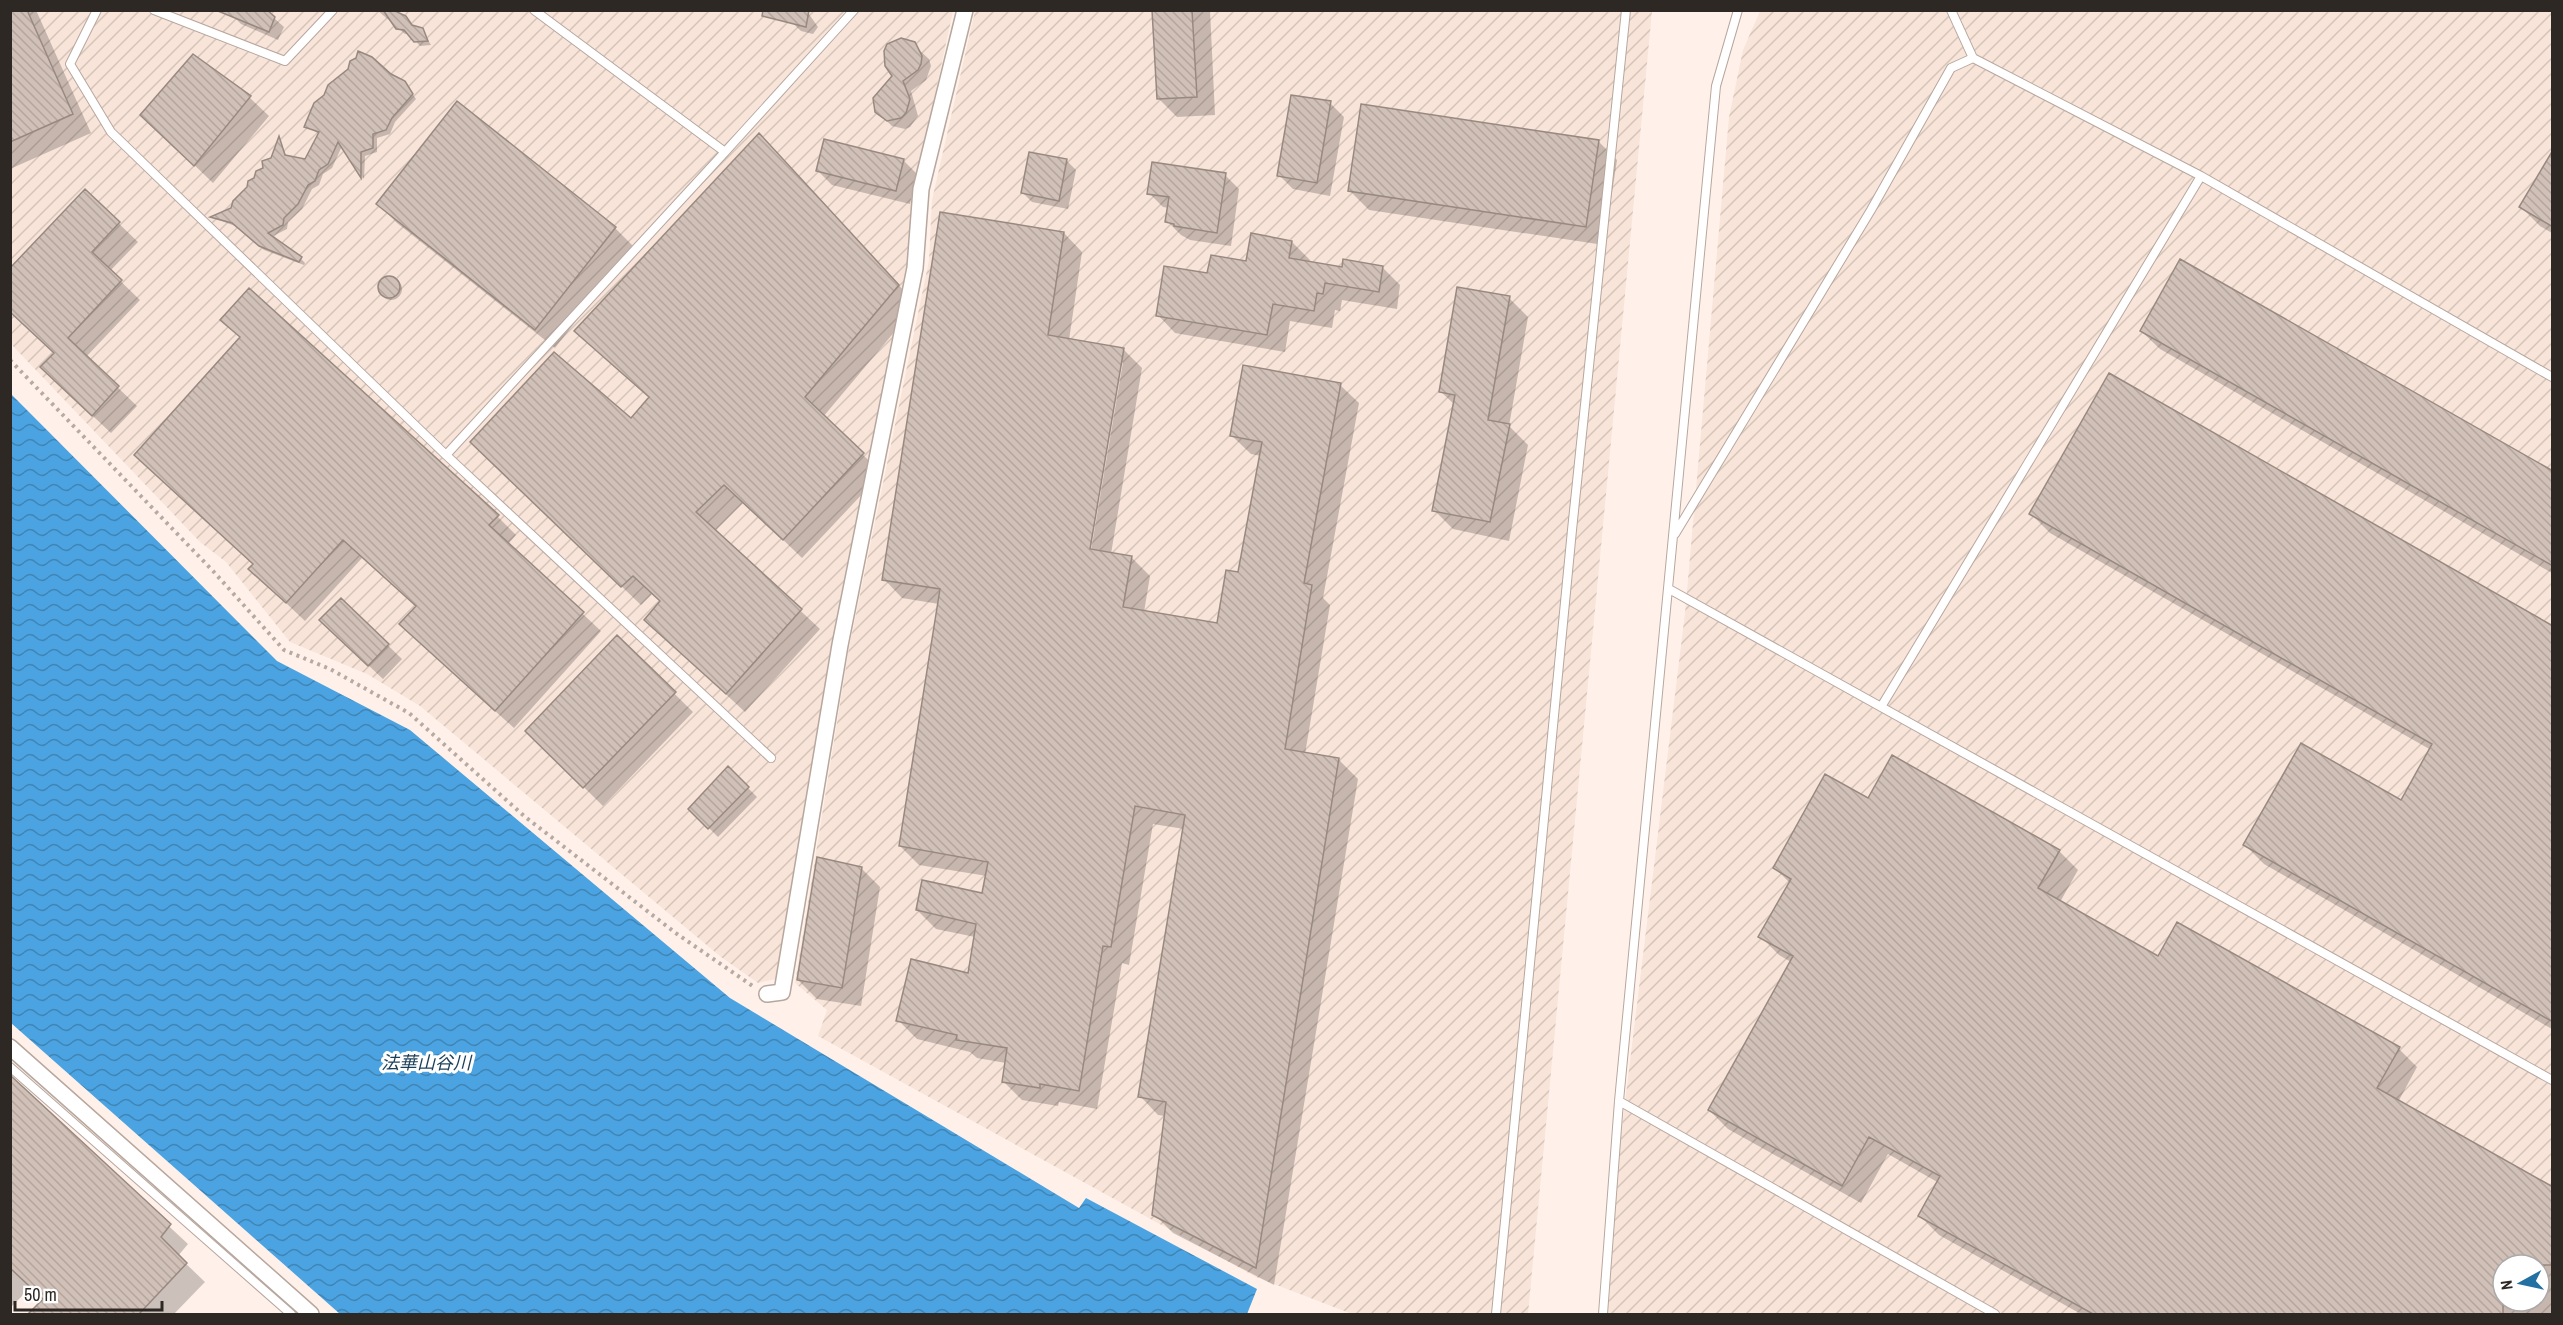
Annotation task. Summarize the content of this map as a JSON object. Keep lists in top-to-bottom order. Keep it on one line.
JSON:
{"water":["法華山谷川"],"scale_bar":"50 m","north":"left"}
